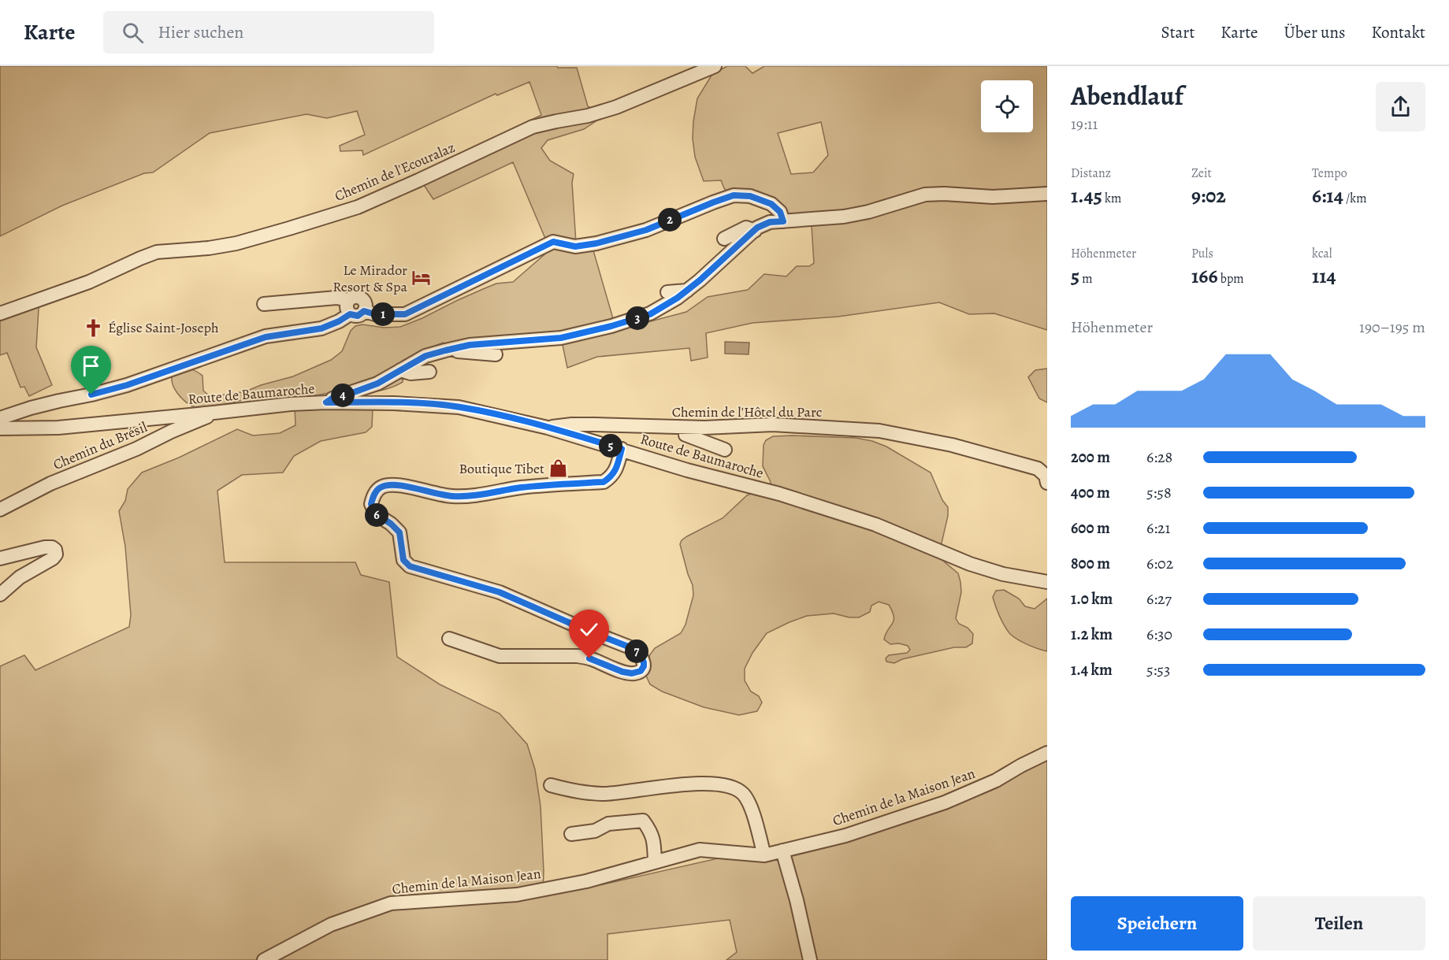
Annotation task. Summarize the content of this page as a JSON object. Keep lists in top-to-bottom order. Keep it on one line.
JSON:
{"streets":{"street":["Chemin de l'Ecouralaz","Route de Baumaroche","Chemin de l'Hôtel du Parc","Chemin du Brésil","Chemin de la Maison Jean"]},"crossings":[["Route de Baumaroche","Chemin de l'Hôtel du Parc"],["Route de Baumaroche","Chemin du Brésil"]],"places":{"hotel":["Le Mirador Resort & Spa"],"church":["Église Saint-Joseph"],"shop":["Boutique Tibet"]},"page":{"header":"Karte","search":"Hier suchen","nav":["Start","Karte","Über uns","Kontakt"],"heading":["Abendlauf","19:11"],"stats":[["Distanz","1.45 km"],["Zeit","9:02"],["Tempo","6:14 /km"],["Höhenmeter","5 m"],["Puls","166 bpm"],["kcal","114"]],"pins":["2","1","3","4","5","6","7"],"chart":["Höhenmeter","190–195 m"],"list":[{"name":"200 m","note":"6:28"},{"name":"400 m","note":"5:58"},{"name":"600 m","note":"6:21"},{"name":"800 m","note":"6:02"},{"name":"1.0 km","note":"6:27"},{"name":"1.2 km","note":"6:30"},{"name":"1.4 km","note":"5:53"}],"buttons":["Speichern","Teilen"]}}
